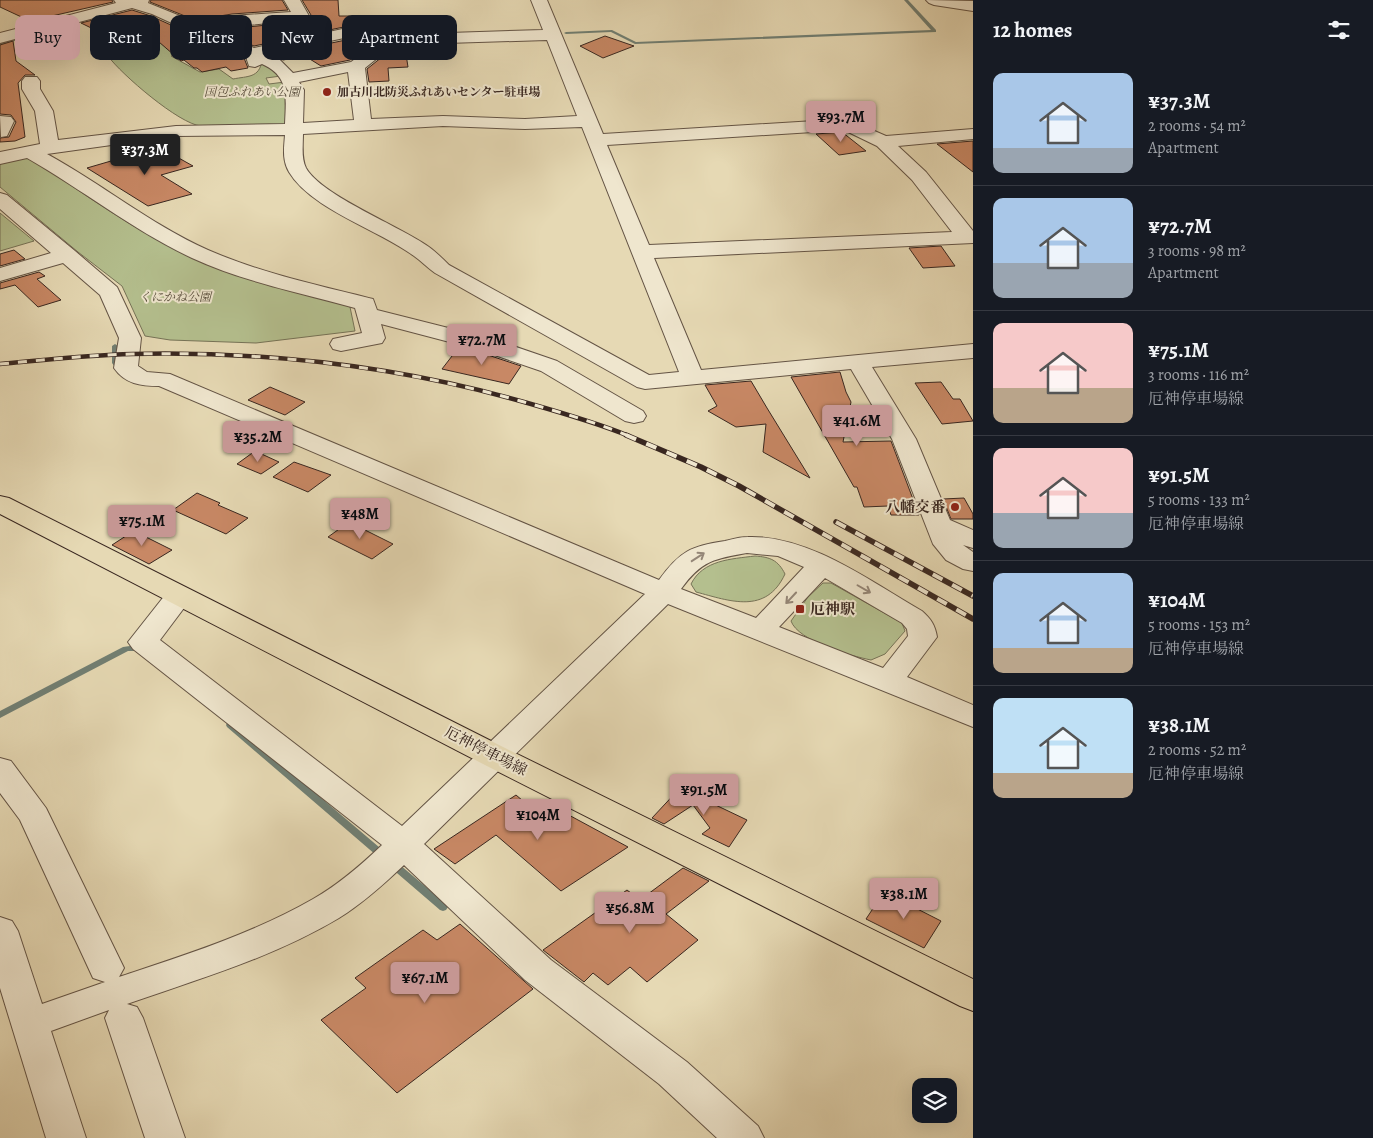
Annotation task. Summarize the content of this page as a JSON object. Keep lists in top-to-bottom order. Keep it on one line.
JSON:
{"streets":{"main road":["厄神停車場線"]},"parks":["国包ふれあい公園","くにかね公園"],"places":{"other":["加古川北防災ふれあいセンター駐車場","八幡交番"],"transit":["厄神駅"]},"page":{"heading":"12 homes","chip":["Buy","Rent","Filters","New","Apartment"],"list":[{"name":"¥37.3M","note":"2 rooms · 54 m² · Apartment"},{"name":"¥72.7M","note":"3 rooms · 98 m² · Apartment"},{"name":"¥75.1M","note":"3 rooms · 116 m² · 厄神停車場線"},{"name":"¥91.5M","note":"5 rooms · 133 m² · 厄神停車場線"},{"name":"¥104M","note":"5 rooms · 153 m² · 厄神停車場線"},{"name":"¥38.1M","note":"2 rooms · 52 m² · 厄神停車場線"}],"price":["¥93.7M","¥37.3M","¥72.7M","¥41.6M","¥35.2M","¥48M","¥75.1M","¥91.5M","¥104M","¥38.1M","¥56.8M","¥67.1M"]}}
